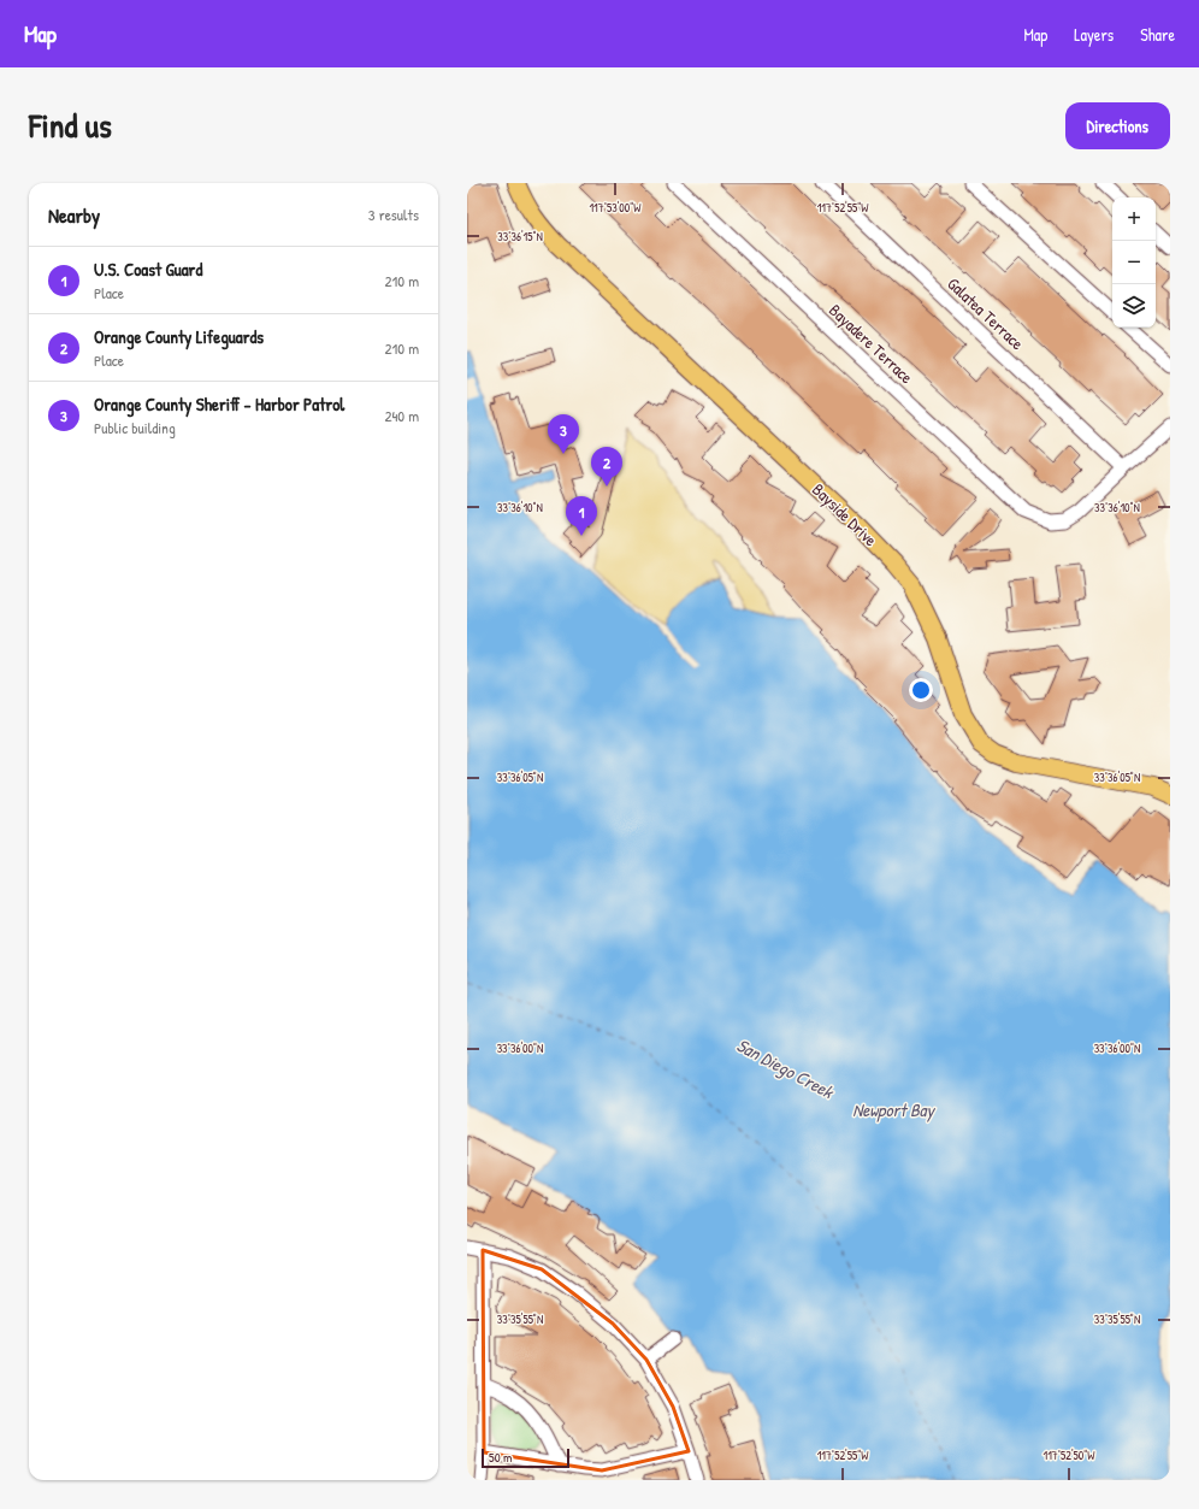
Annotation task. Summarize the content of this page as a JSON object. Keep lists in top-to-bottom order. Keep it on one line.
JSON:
{"streets":{"main road":["Bayside Drive"],"street":["Galatea Terrace","Bayadere Terrace"]},"crossings":[["Galatea Terrace","Bayadere Terrace"]],"water":["San Diego Creek","Newport Bay"],"scale_bar":"50 m","page":{"header":"Map","nav":["Map","Layers","Share"],"title":"Find us","buttons":"Directions","heading":["Nearby","3 results"],"map_buttons":["+","−"],"list":[{"mark":"1","name":"U.S. Coast Guard","note":"Place","value":"210 m"},{"mark":"2","name":"Orange County Lifeguards","note":"Place","value":"210 m"},{"mark":"3","name":"Orange County Sheriff - Harbor Patrol","note":"Public building","value":"240 m"}],"pins":["3","2","1"],"scale":"50 m"},"coordinates":["117°53'00\"W","117°52'55\"W","33°36'15\"N","33°36'10\"N","33°36'05\"N","33°36'00\"N","33°35'55\"N","117°52'50\"W"]}
